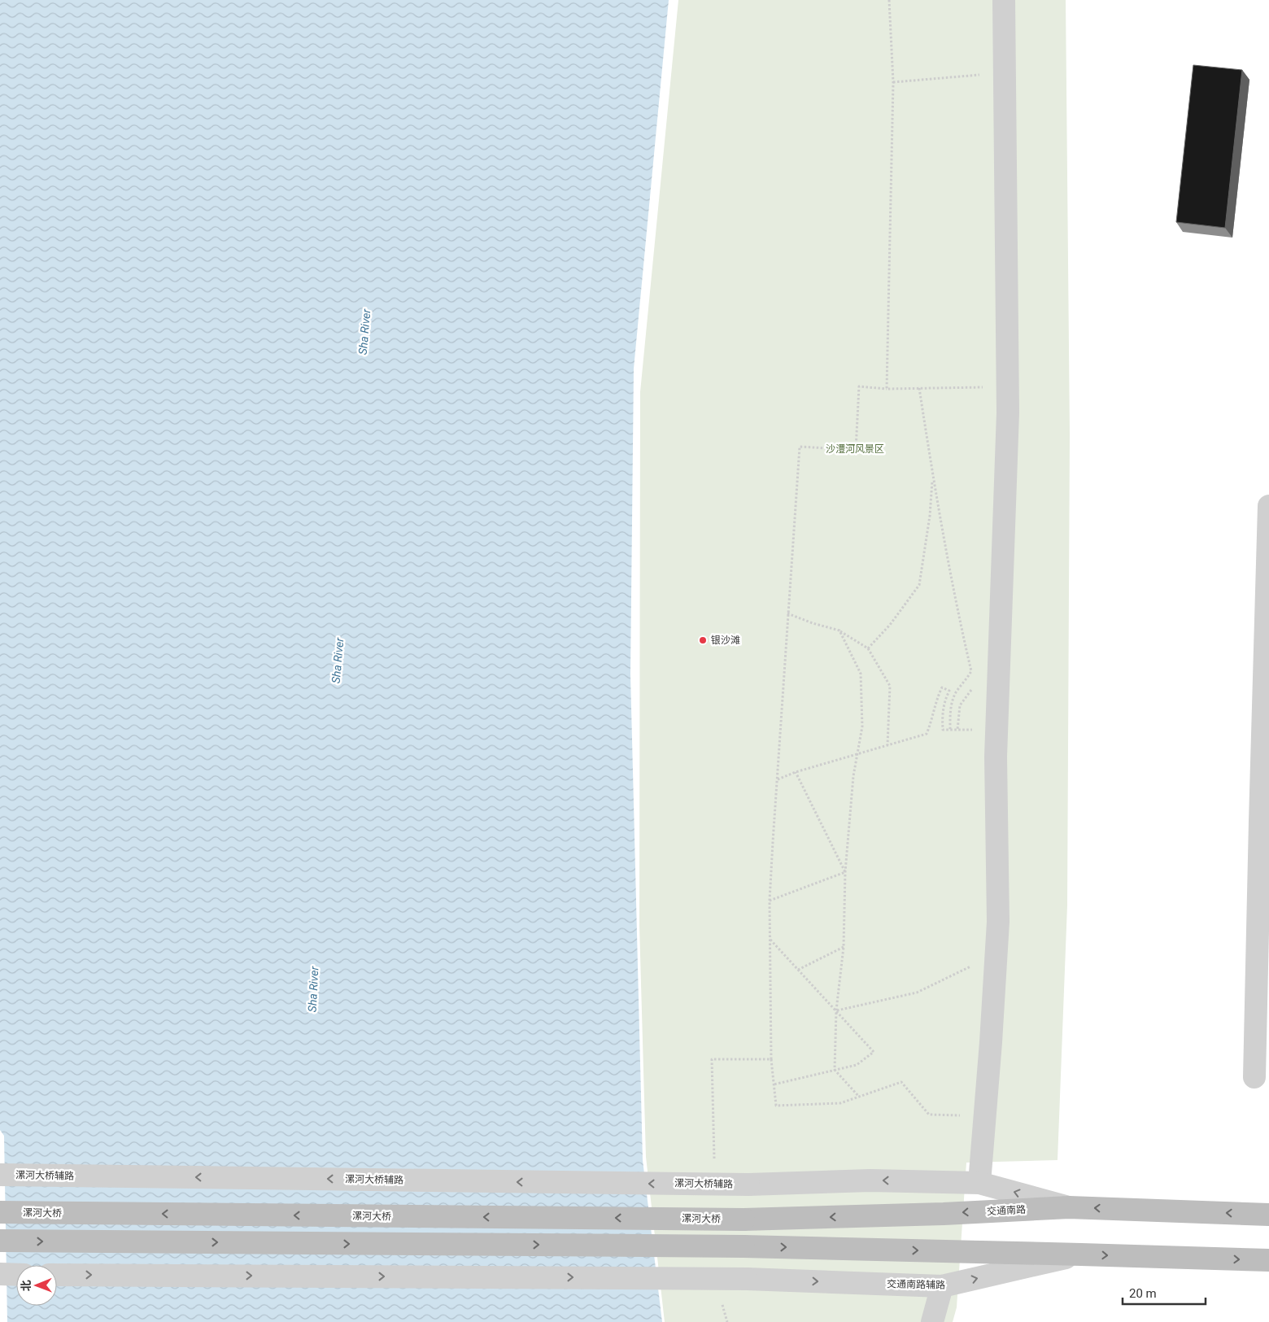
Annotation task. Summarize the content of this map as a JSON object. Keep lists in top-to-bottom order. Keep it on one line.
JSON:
{"streets":{"main road":["交通南路","漯河大桥"],"street":["漯河大桥辅路","交通南路辅路"]},"crossings":[["交通南路","漯河大桥"]],"one_way":["漯河大桥辅路","交通南路辅路"],"water":["Sha River"],"parks":["沙澧河风景区"],"places":["银沙滩"],"scale_bar":"20 m","north":"left"}
